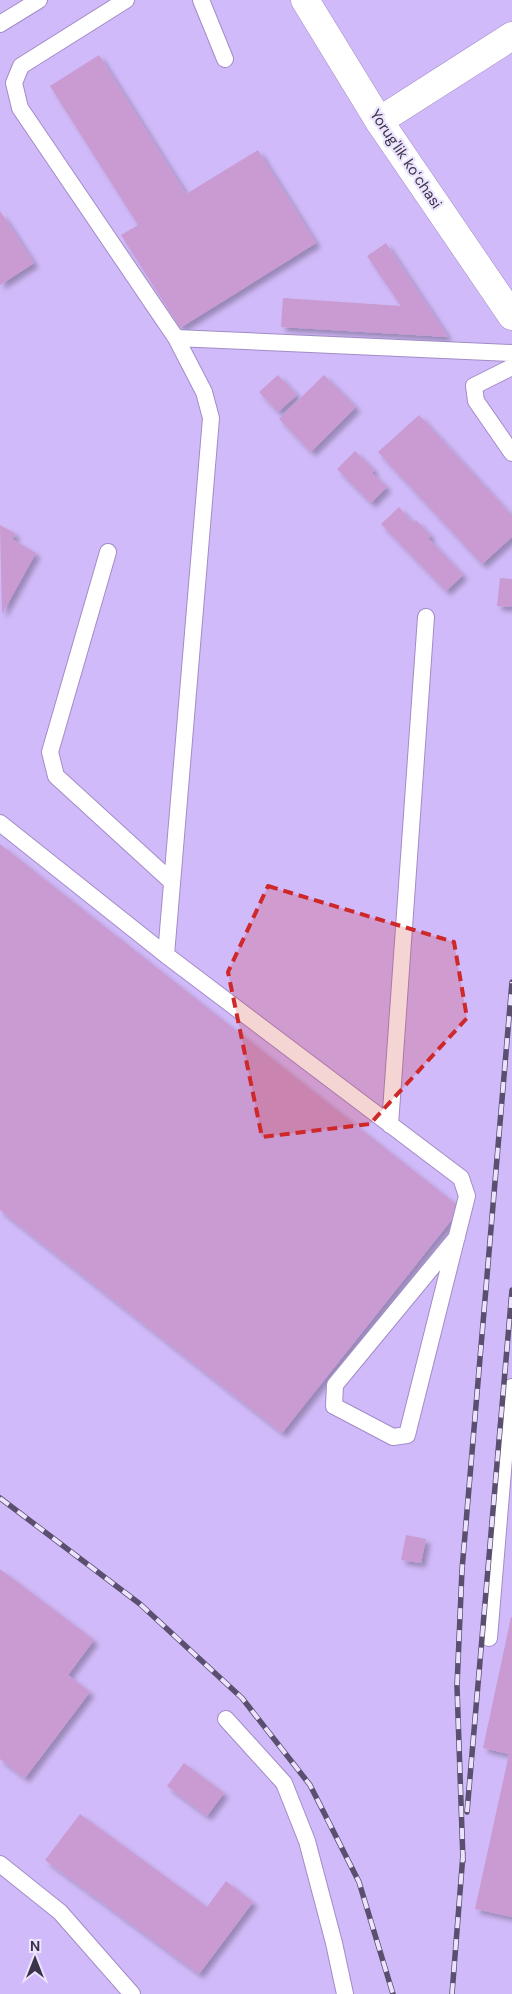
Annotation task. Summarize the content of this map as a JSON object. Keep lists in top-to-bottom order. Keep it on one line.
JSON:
{"streets":{"main road":["Yorug'lik koʻchasi"]},"north":"top"}
